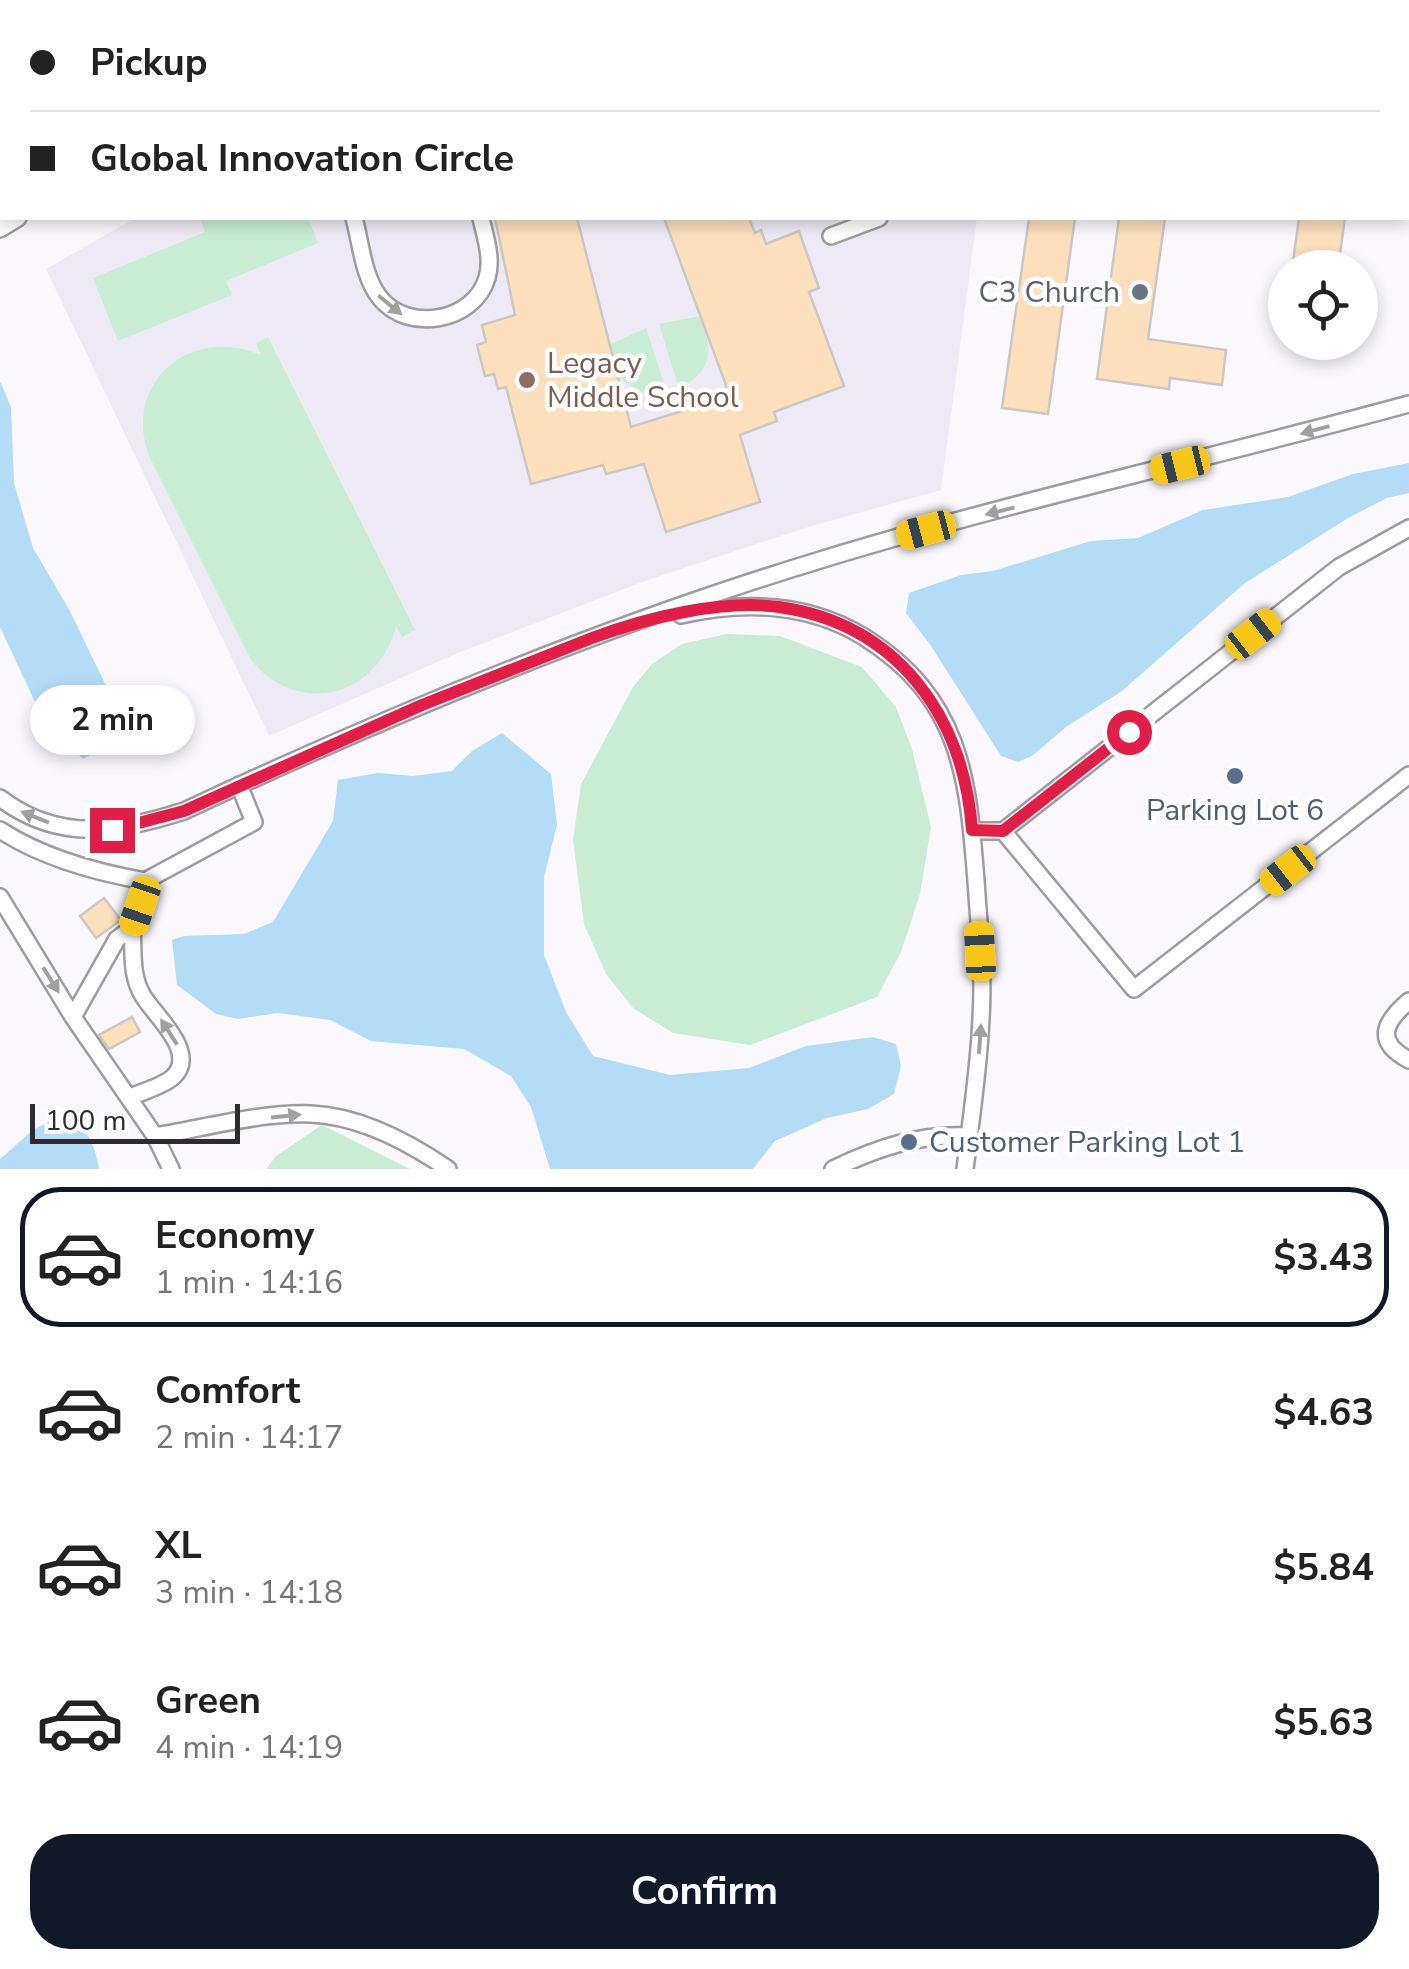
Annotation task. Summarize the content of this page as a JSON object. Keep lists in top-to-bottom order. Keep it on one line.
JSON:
{"places":["C3 Church","Legacy Middle School","Parking Lot 6","Customer Parking Lot 1"],"scale_bar":"100 m","page":{"banner":["Pickup","Global Innovation Circle"],"bubble":"2 min","scale":"100 m","list":[{"name":"Economy","note":"1 min · 14:16","value":"$3.43"},{"name":"Comfort","note":"2 min · 14:17","value":"$4.63"},{"name":"XL","note":"3 min · 14:18","value":"$5.84"},{"name":"Green","note":"4 min · 14:19","value":"$5.63"}],"buttons":"Confirm"}}
